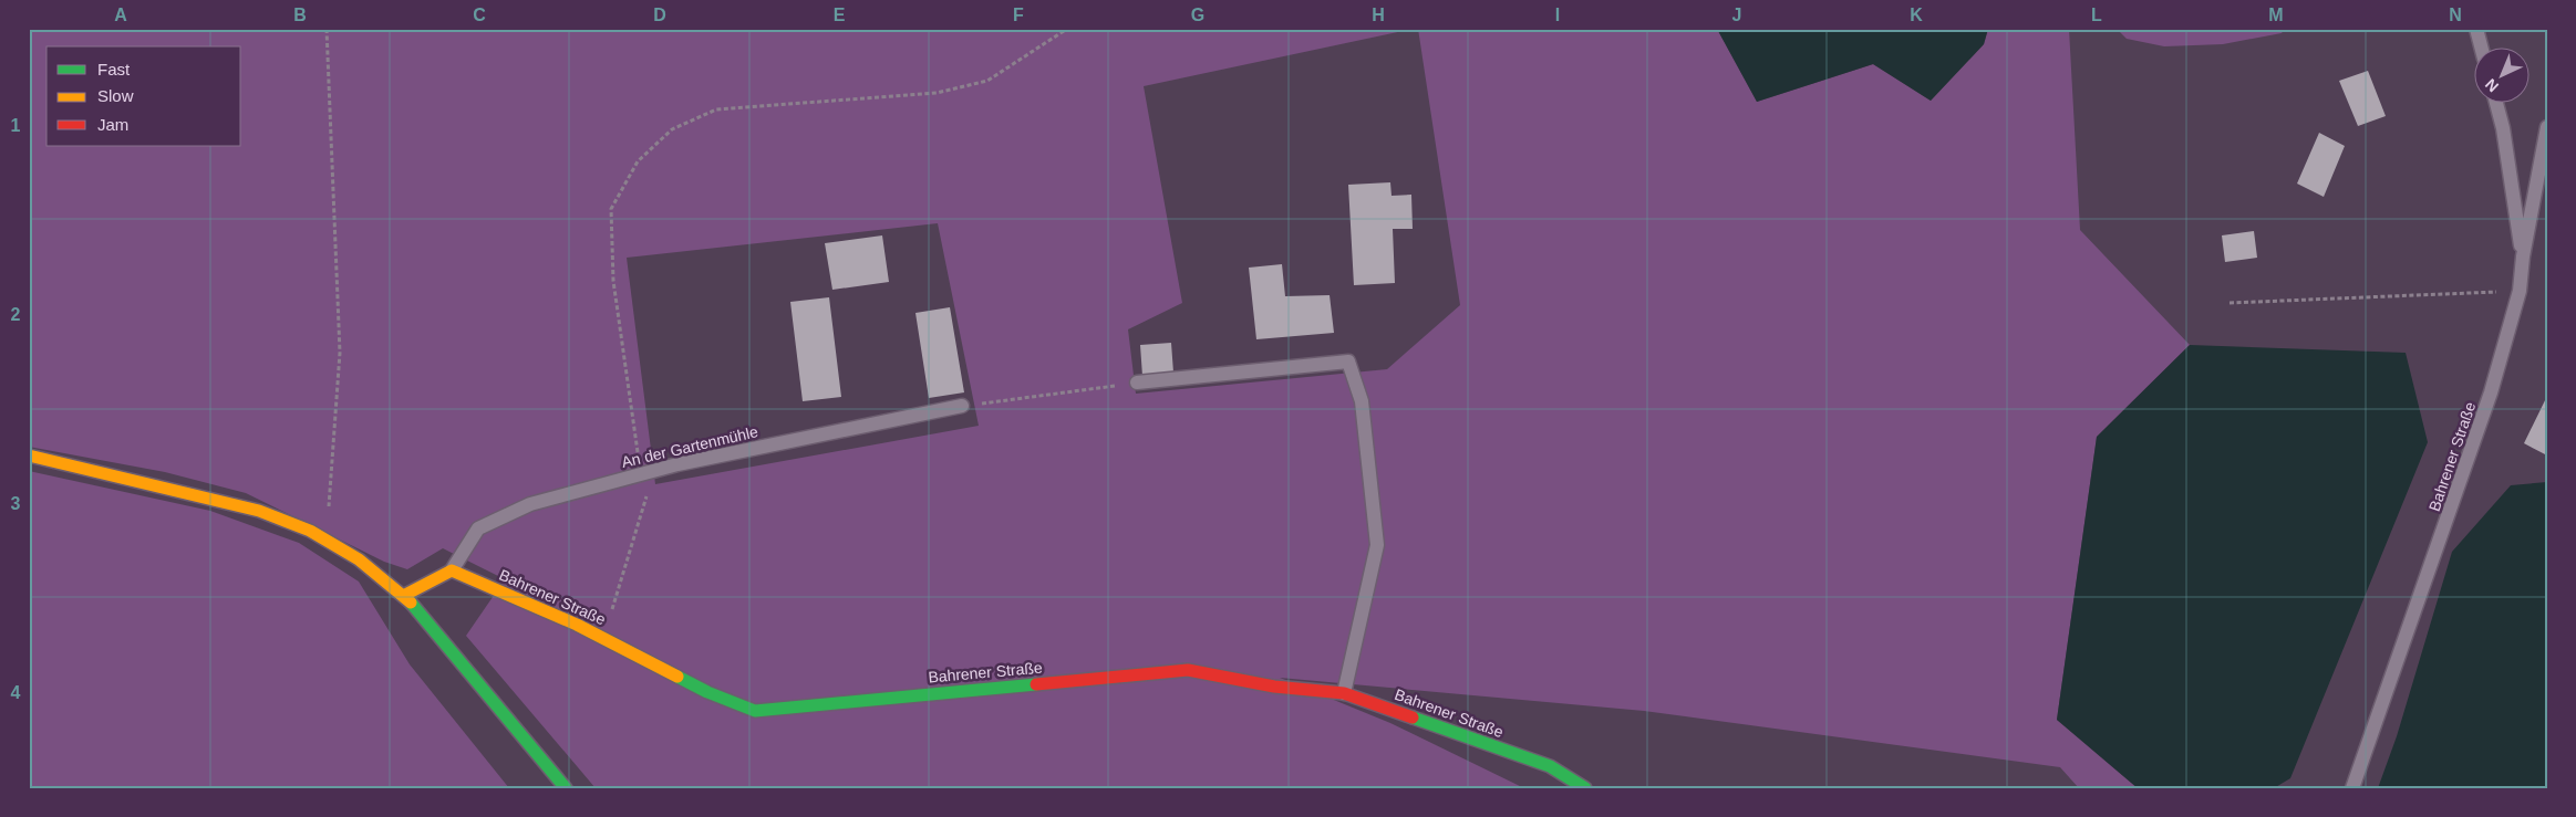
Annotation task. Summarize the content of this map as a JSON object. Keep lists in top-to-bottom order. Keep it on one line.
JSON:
{"streets":{"street":["Bahrener Straße"],"lane":["An der Gartenmühle"]},"crossings":[["An der Gartenmühle","Bahrener Straße"]],"legend":["Fast","Slow","Jam"],"north":"bottom left","grid":{"columns":["A","B","C","D","E","F","G","H","I","J","K","L","M","N"],"rows":["1","2","3","4"]}}
